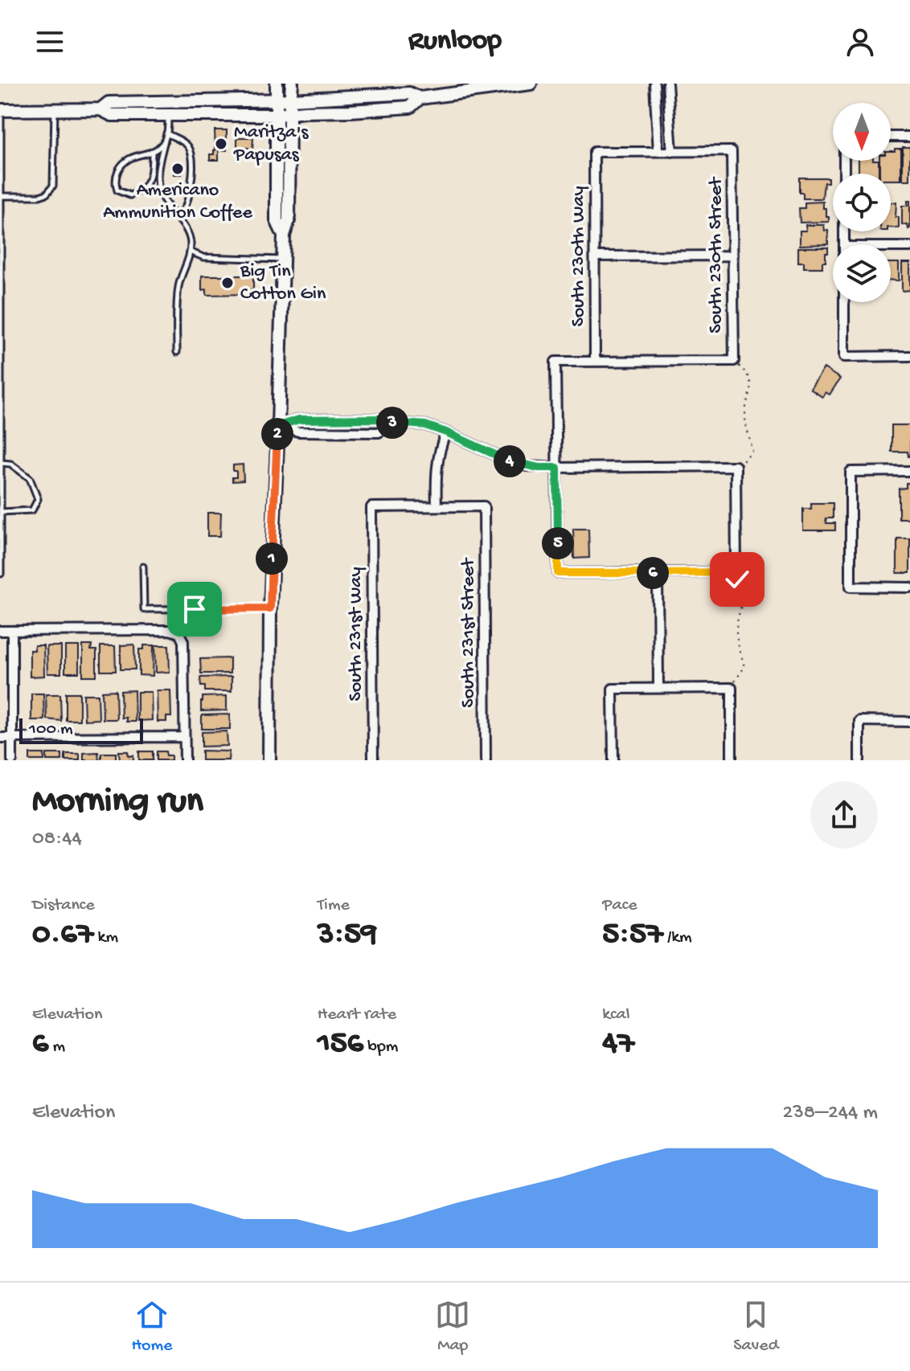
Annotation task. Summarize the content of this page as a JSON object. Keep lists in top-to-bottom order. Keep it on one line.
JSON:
{"streets":{"street":["South 230th Street","South 230th Way","South 231st Street","South 231st Way"]},"crossings":[["South 231st Street","South 231st Way"]],"places":["Maritza's Papusas","Americano Ammunition Coffee","Big Tin Cotton Gin"],"scale_bar":"100 m","north":"bottom","page":{"header":"Runloop","pins":["3","2","4","5","1","6"],"scale":"100 m","heading":["Morning run","08:44"],"stats":[["Distance","0.67 km"],["Time","3:59"],["Pace","5:57 /km"],["Elevation","6 m"],["Heart rate","156 bpm"],["kcal","47"]],"chart":["Elevation","238–244 m"],"tabs":["Home","Map","Saved"]}}
